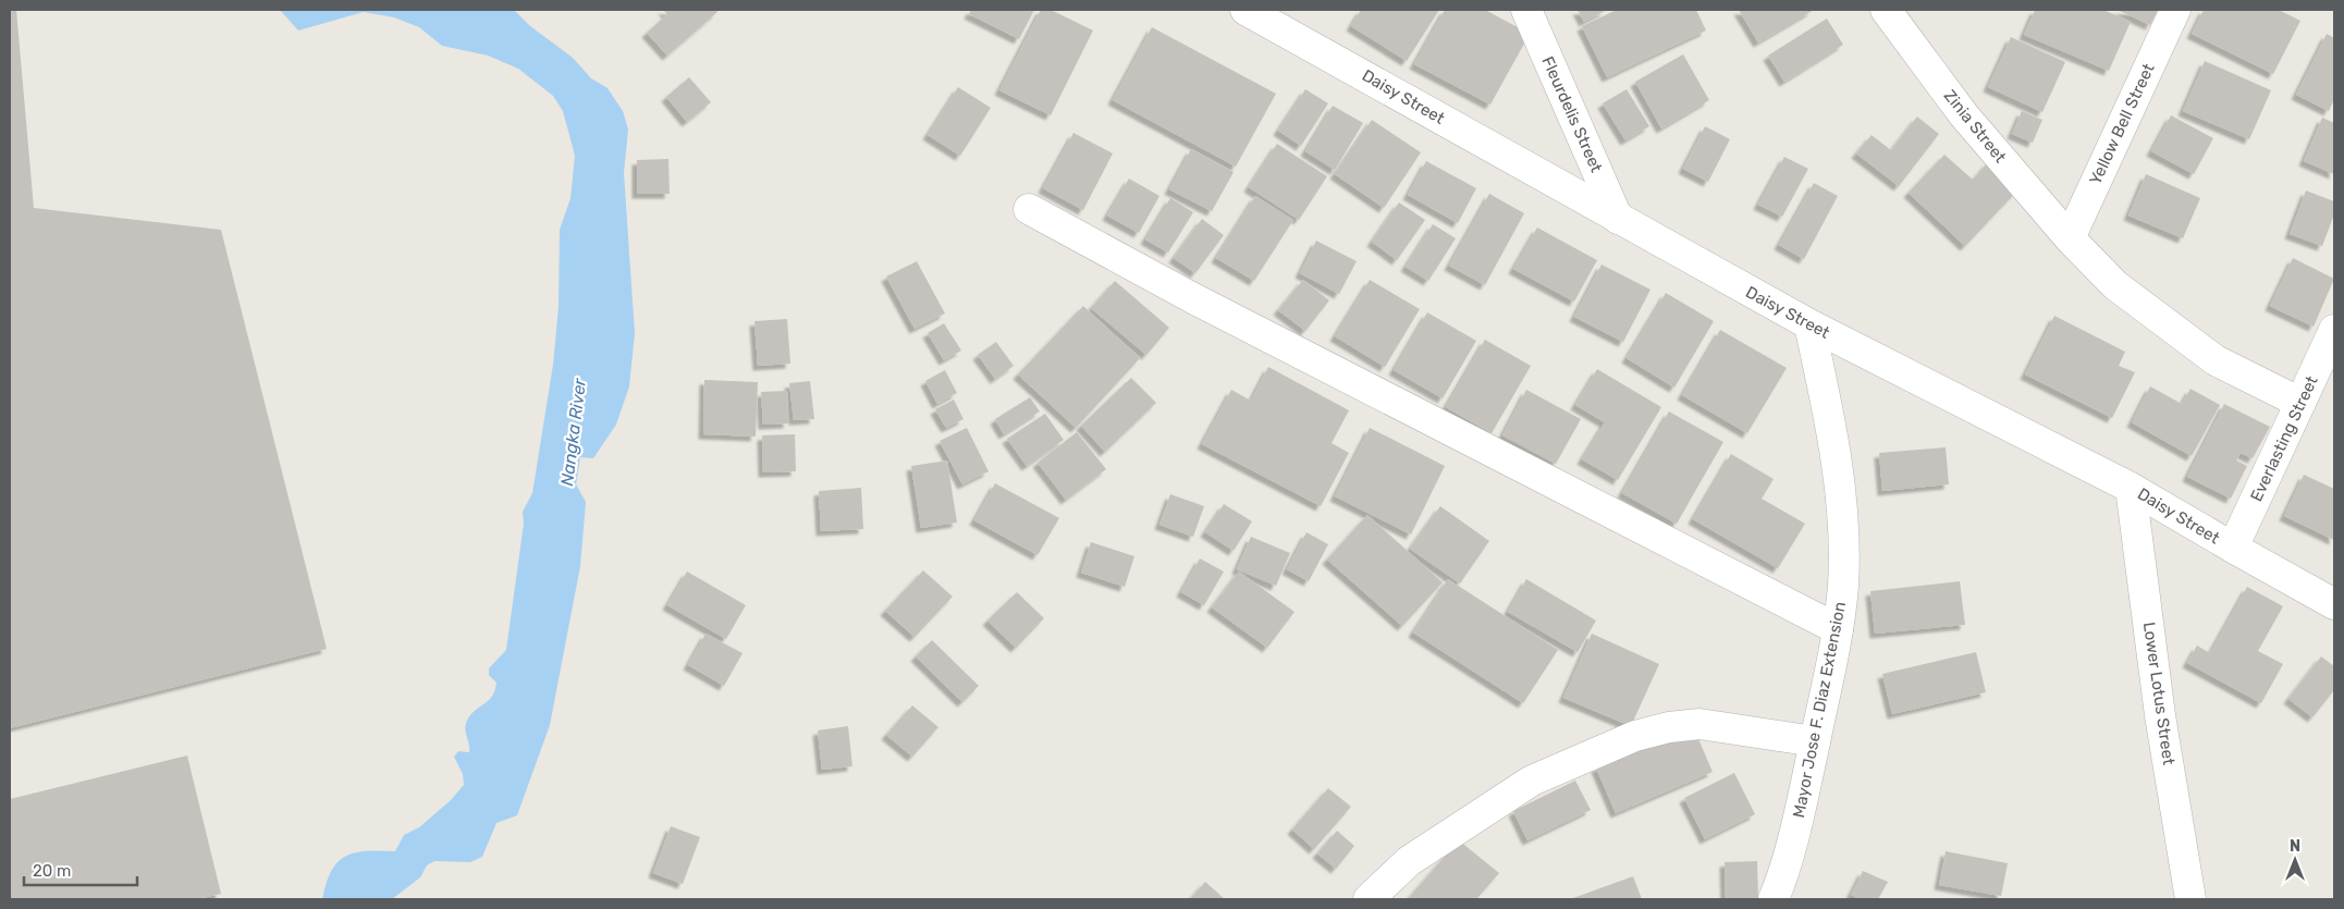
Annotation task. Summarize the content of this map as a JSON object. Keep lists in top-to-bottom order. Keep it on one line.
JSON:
{"streets":{"street":["Daisy Street","Fleurdelis Street","Yellow Bell Street","Zinia Street","Everlasting Street","Lower Lotus Street","Mayor Jose F. Diaz Extension"]},"crossings":[["Daisy Street","Fleurdelis Street"],["Daisy Street","Everlasting Street"],["Daisy Street","Lower Lotus Street"],["Daisy Street","Mayor Jose F. Diaz Extension"],["Yellow Bell Street","Zinia Street"],["Zinia Street","Everlasting Street"]],"water":["Nangka River"],"scale_bar":"20 m","north":"top"}
